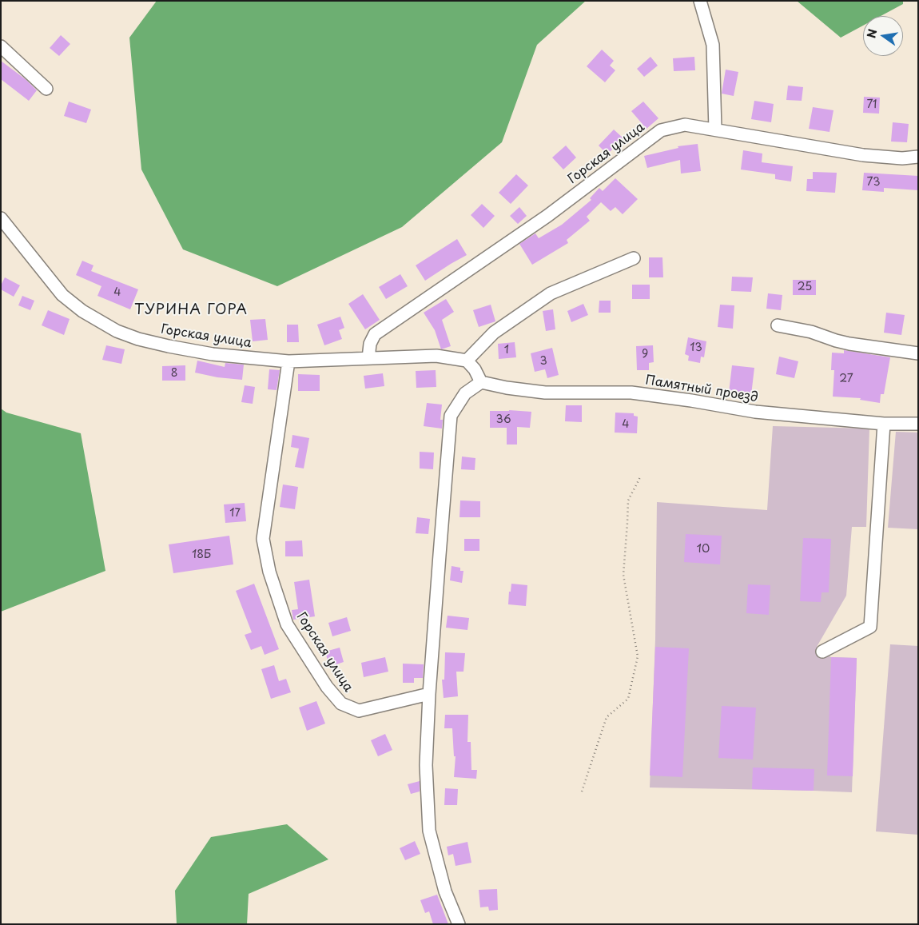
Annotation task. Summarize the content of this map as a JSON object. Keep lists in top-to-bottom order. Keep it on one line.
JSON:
{"streets":{"street":["Горская улица","Памятный проезд"]},"districts":["ТУРИНА ГОРА"],"house_numbers":["71","73","25","4","13","1","9","3","8","27","36","4","17","10","18Б"],"north":"left"}
